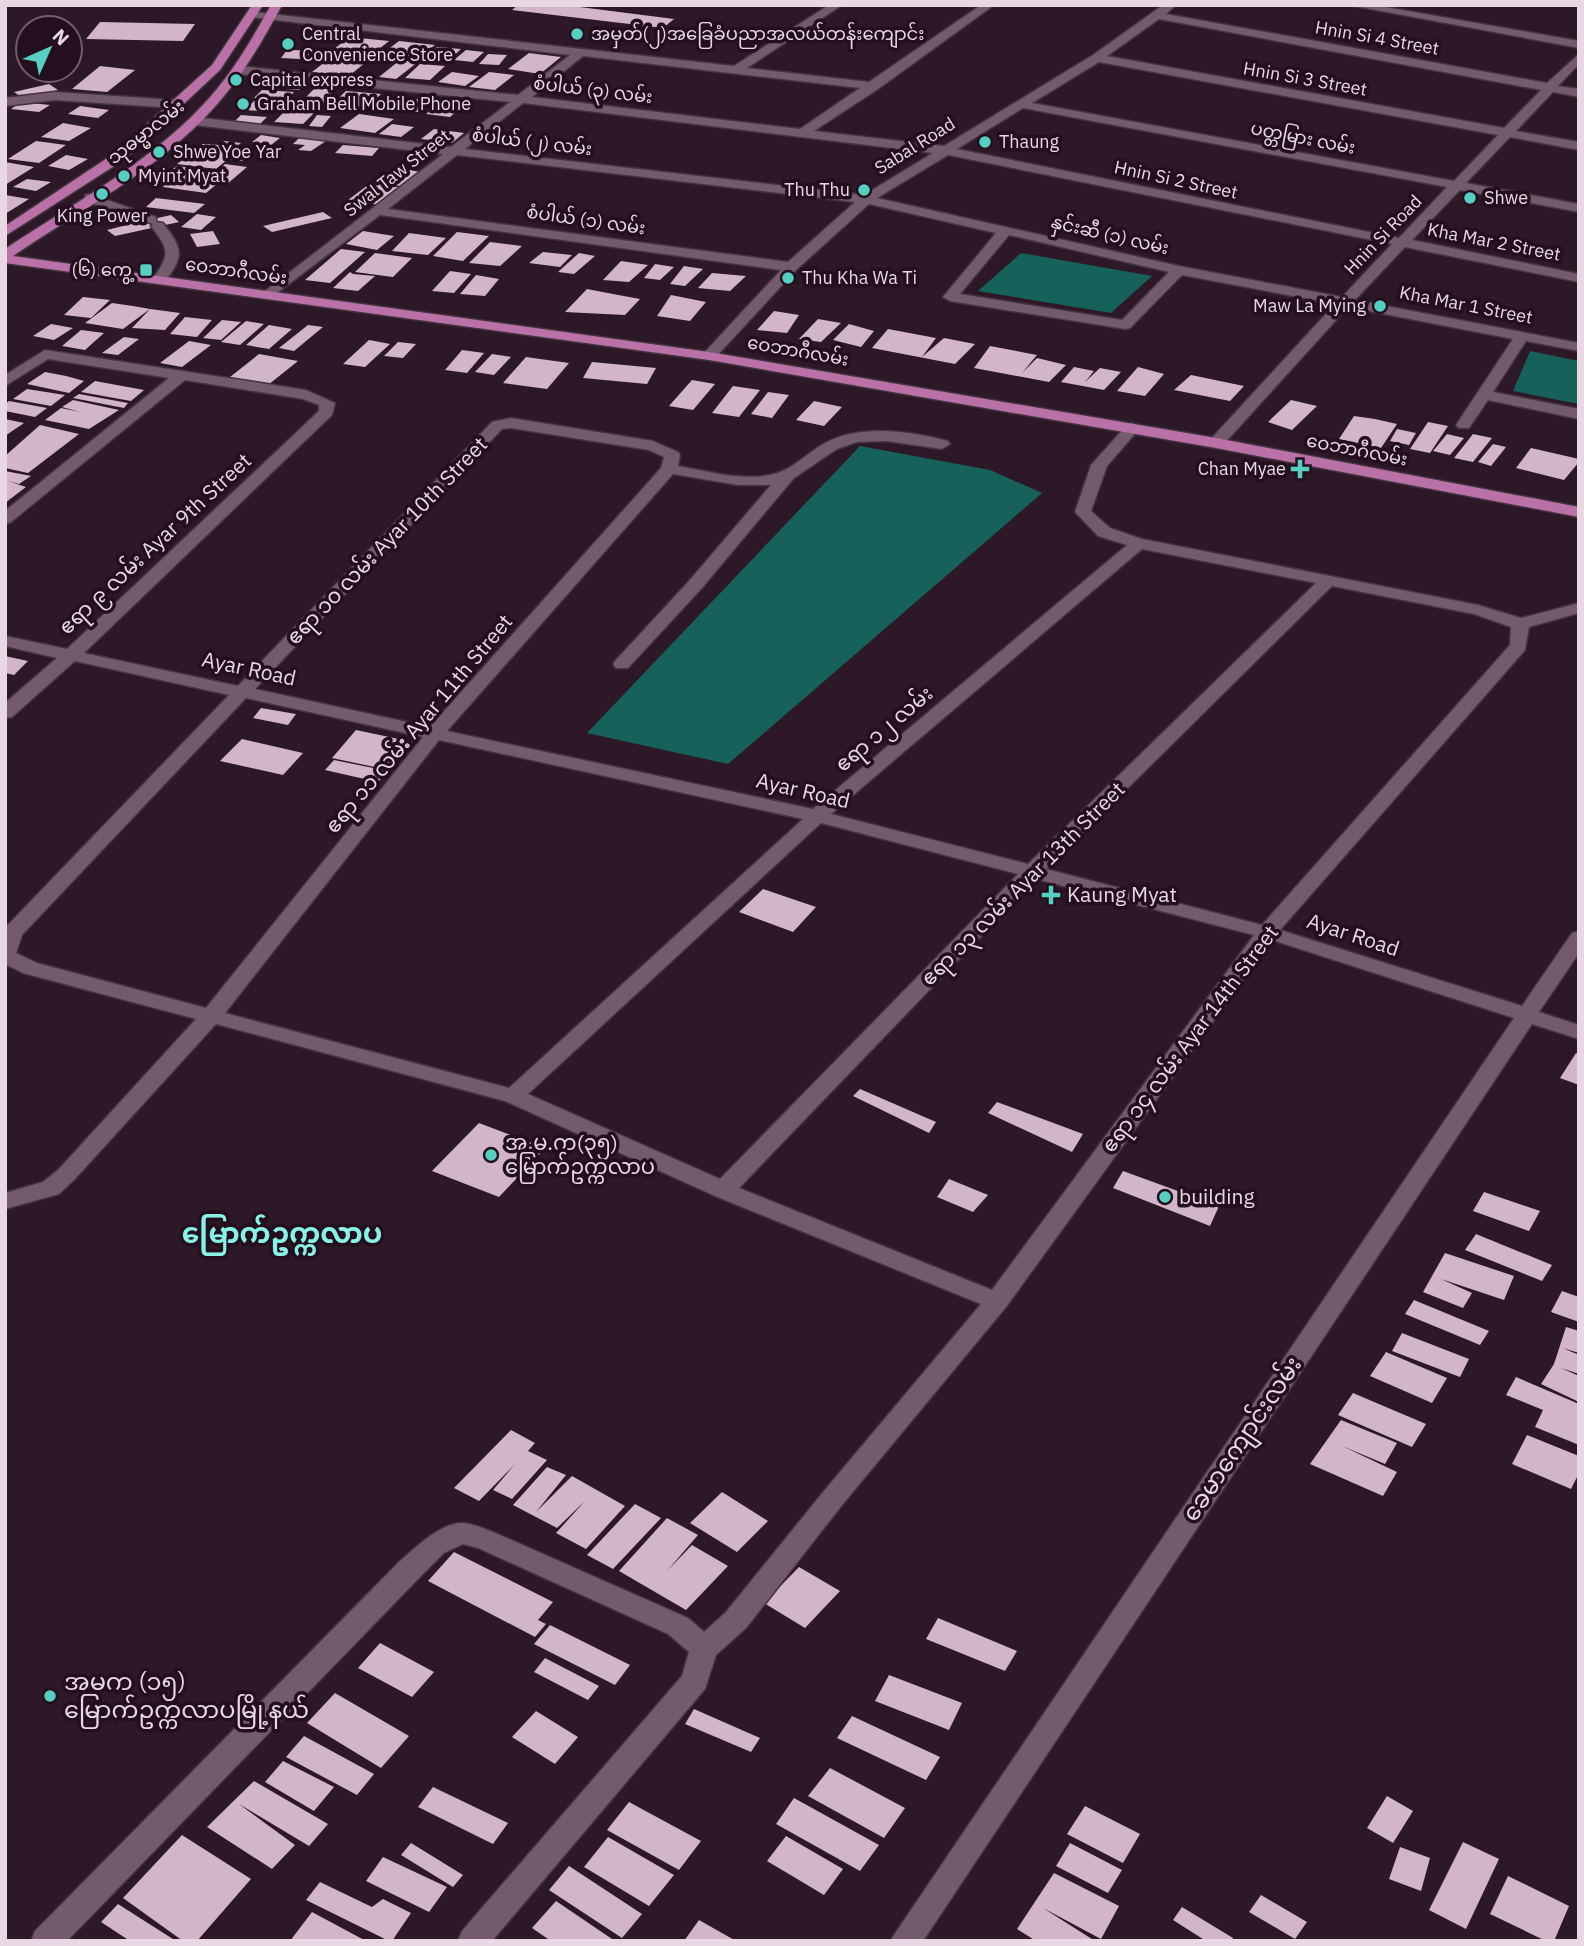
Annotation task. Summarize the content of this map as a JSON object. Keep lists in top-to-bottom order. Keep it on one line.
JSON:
{"streets":{"main road":["သုဓမ္မာလမ်း","ဝေဘာဂီလမ်း"],"street":["Hnin Si 4 Street","Hnin Si 3 Street","စံပါယ် (၃) လမ်း","ပတ္တမြား လမ်း","စံပါယ် (၂) လမ်း","Sabal Road","Swal Taw Street","Hnin Si 2 Street","စံပါယ် (၁) လမ်း","နှင်းဆီ (၁) လမ်း","Hnin Si Road","Kha Mar 2 Street","Kha Mar 1 Street","ဧရာ ၁၀ လမ်း Ayar 10th Street","ဧရာ ၉ လမ်း Ayar 9th Street","Ayar Road","ဧရာ ၁၁ လမ်း Ayar 11th Street","ဧရာ ၁၂ လမ်း","ဧရာ ၁၃ လမ်း Ayar 13th Street","ဧရာ ၁၄ လမ်း Ayar 14th Street","ခေမာကျောင်းလမ်း"]},"crossings":[["Hnin Si 4 Street","Sabal Road"],["Hnin Si 4 Street","Hnin Si Road"],["Hnin Si 3 Street","Sabal Road"],["Hnin Si 3 Street","Hnin Si Road"],["စံပါယ် (၃) လမ်း","သုဓမ္မာလမ်း"],["စံပါယ် (၃) လမ်း","Sabal Road"],["စံပါယ် (၃) လမ်း","Swal Taw Street"],["စံပါယ် (၃) လမ်း","Hnin Si 2 Street"],["သုဓမ္မာလမ်း","စံပါယ် (၂) လမ်း"],["သုဓမ္မာလမ်း","ဝေဘာဂီလမ်း"],["ပတ္တမြား လမ်း","Sabal Road"],["ပတ္တမြား လမ်း","Hnin Si Road"],["စံပါယ် (၂) လမ်း","Sabal Road"],["စံပါယ် (၂) လမ်း","Swal Taw Street"],["စံပါယ် (၂) လမ်း","နှင်းဆီ (၁) လမ်း"],["Sabal Road","Hnin Si 2 Street"],["Sabal Road","စံပါယ် (၁) လမ်း"],["Sabal Road","နှင်းဆီ (၁) လမ်း"],["Sabal Road","ဝေဘာဂီလမ်း"],["Swal Taw Street","စံပါယ် (၁) လမ်း"],["Swal Taw Street","ဝေဘာဂီလမ်း"],["Hnin Si 2 Street","Hnin Si Road"],["Hnin Si 2 Street","Kha Mar 2 Street"],["နှင်းဆီ (၁) လမ်း","Hnin Si Road"],["နှင်းဆီ (၁) လမ်း","Kha Mar 1 Street"],["Hnin Si Road","Kha Mar 2 Street"],["Hnin Si Road","ဝေဘာဂီလမ်း"],["Hnin Si Road","Kha Mar 1 Street"],["ဧရာ ၁၀ လမ်း Ayar 10th Street","Ayar Road"],["ဧရာ ၁၀ လမ်း Ayar 10th Street","ဧရာ ၁၁ လမ်း Ayar 11th Street"],["ဧရာ ၁၀ လမ်း Ayar 10th Street","ဧရာ ၁၂ လမ်း"],["ဧရာ ၁၀ လမ်း Ayar 10th Street","ဧရာ ၁၃ လမ်း Ayar 13th Street"],["ဧရာ ၁၀ လမ်း Ayar 10th Street","ဧရာ ၁၄ လမ်း Ayar 14th Street"],["ဧရာ ၉ လမ်း Ayar 9th Street","Ayar Road"],["Ayar Road","ဧရာ ၁၁ လမ်း Ayar 11th Street"],["Ayar Road","ဧရာ ၁၂ လမ်း"],["Ayar Road","ဧရာ ၁၃ လမ်း Ayar 13th Street"],["Ayar Road","ဧရာ ၁၄ လမ်း Ayar 14th Street"],["Ayar Road","ခေမာကျောင်းလမ်း"]],"districts":["မြောက်‌ဥက္ကလာပ"],"places":{"other":["အမှတ်(၂)အခြေခံပညာအလယ်တန်းကျောင်း","Central Convenience Store","Capital express","Graham Bell Mobile Phone","Thaung","Shwe Yoe Yar","Myint Myat","Thu Thu","King Power","Shwe","Thu Kha Wa Ti","Maw La Mying","အ.မ.က(၃၅) မြောက်ဥက္ကလာပ","building","အမက (၁၅) မြောက်ဥက္ကလာပမြို့နယ်"],"transit":["(၆) ကွေ့"],"health":["Chan Myae","Kaung Myat"]},"north":"top right"}
